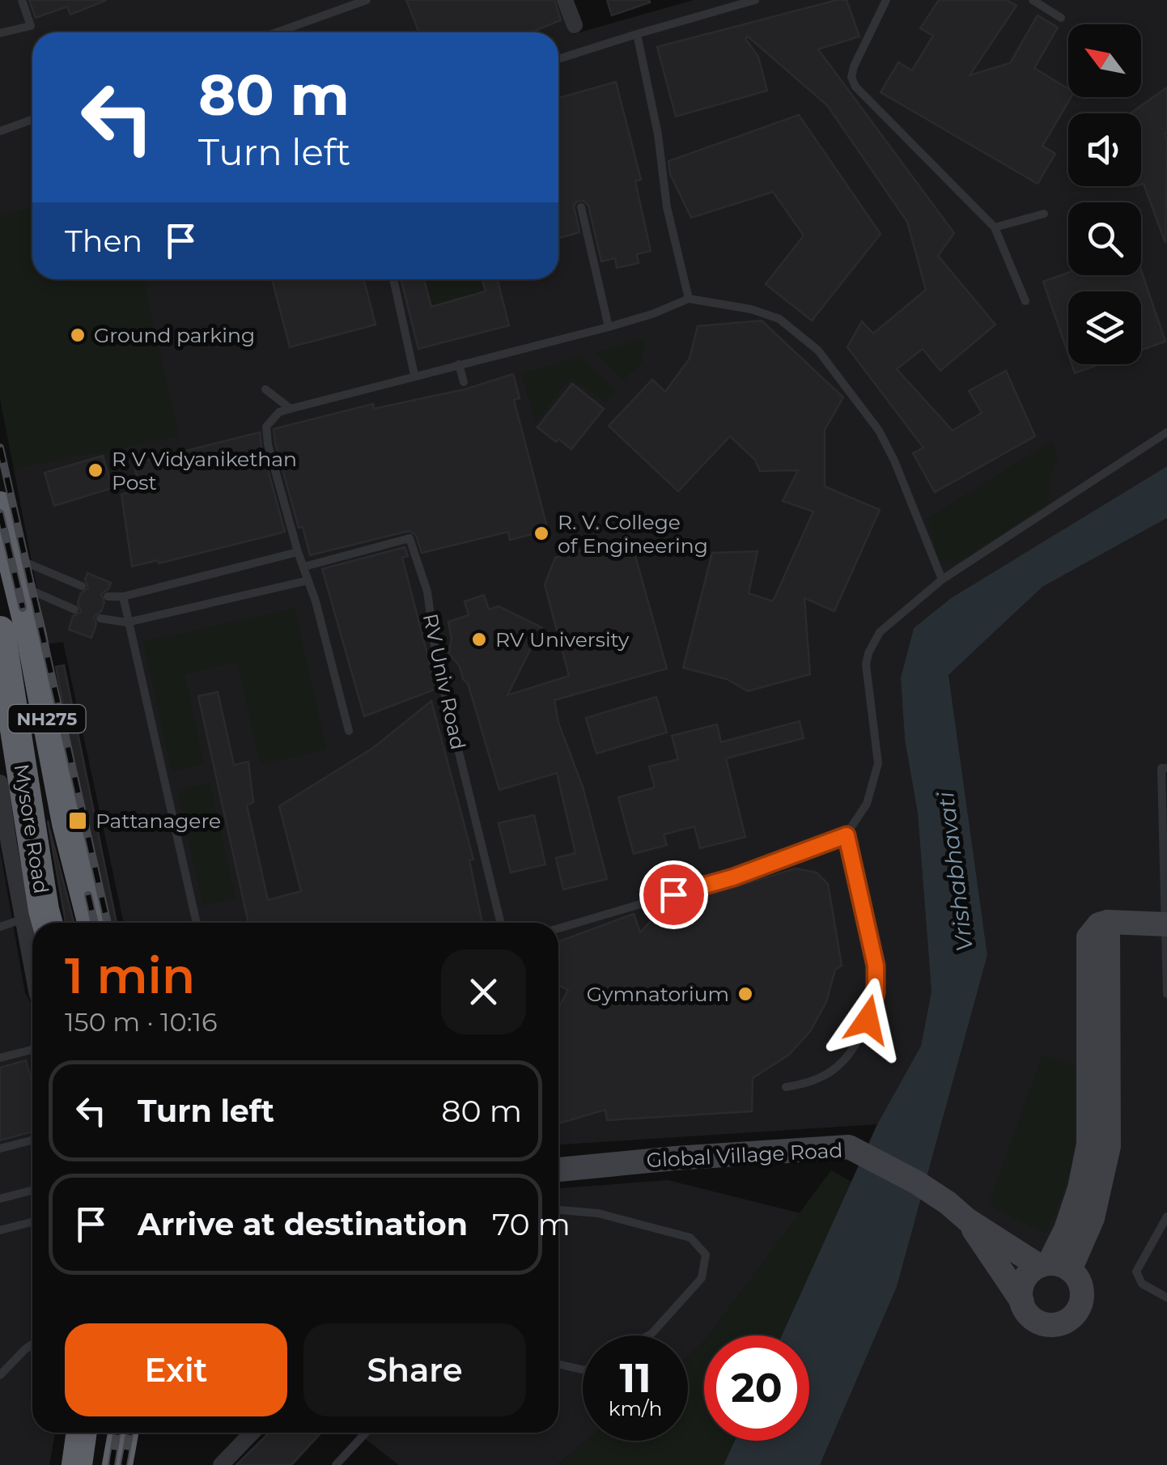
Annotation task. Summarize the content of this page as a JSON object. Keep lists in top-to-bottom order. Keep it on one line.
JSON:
{"streets":{"highway":["NH275","Mysore Road"],"street":["Global Village Road"],"lane":["RV Univ Road"]},"water":["Vrishabhavati"],"places":{"other":["Ground parking","R V Vidyanikethan Post","R. V. College of Engineering","RV University","Gymnatorium"],"transit":["Pattanagere"]},"north":"top left","page":{"turn":["80 m","Turn left"],"then":"Then","heading":["1 min","150 m · 10:16"],"list":[{"name":"Turn left","value":"80 m"},{"name":"Arrive at destination","value":"70 m"}],"buttons":["Exit","Share"],"speed":"11 km/h","limit":"20"}}
